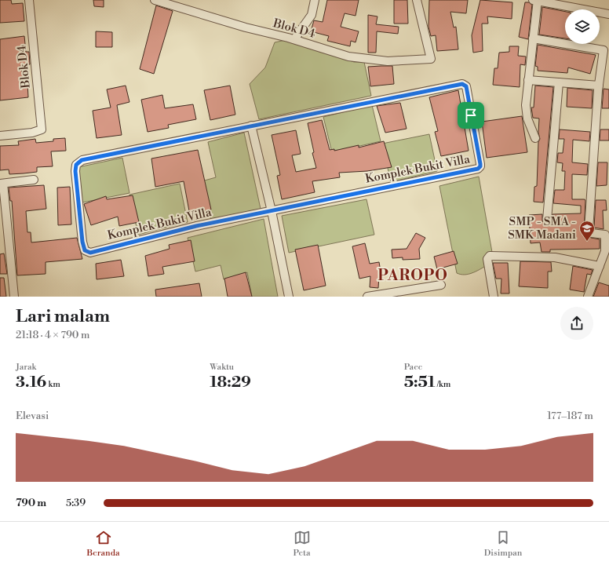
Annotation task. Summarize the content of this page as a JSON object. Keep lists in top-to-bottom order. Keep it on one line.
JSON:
{"streets":{"street":["Blok D4","Komplek Bukit Villa"]},"districts":["PAROPO"],"places":{"school or university":["SMP - SMA - SMK Madani"]},"page":{"heading":["Lari malam","21:18 · 4 × 790 m"],"stats":[["Jarak","3.16 km"],["Waktu","18:29"],["Pace","5:51 /km"]],"chart":["Elevasi","177–187 m"],"list":[{"name":"790 m","note":"5:39"}],"tabs":["Beranda","Peta","Disimpan"]}}
